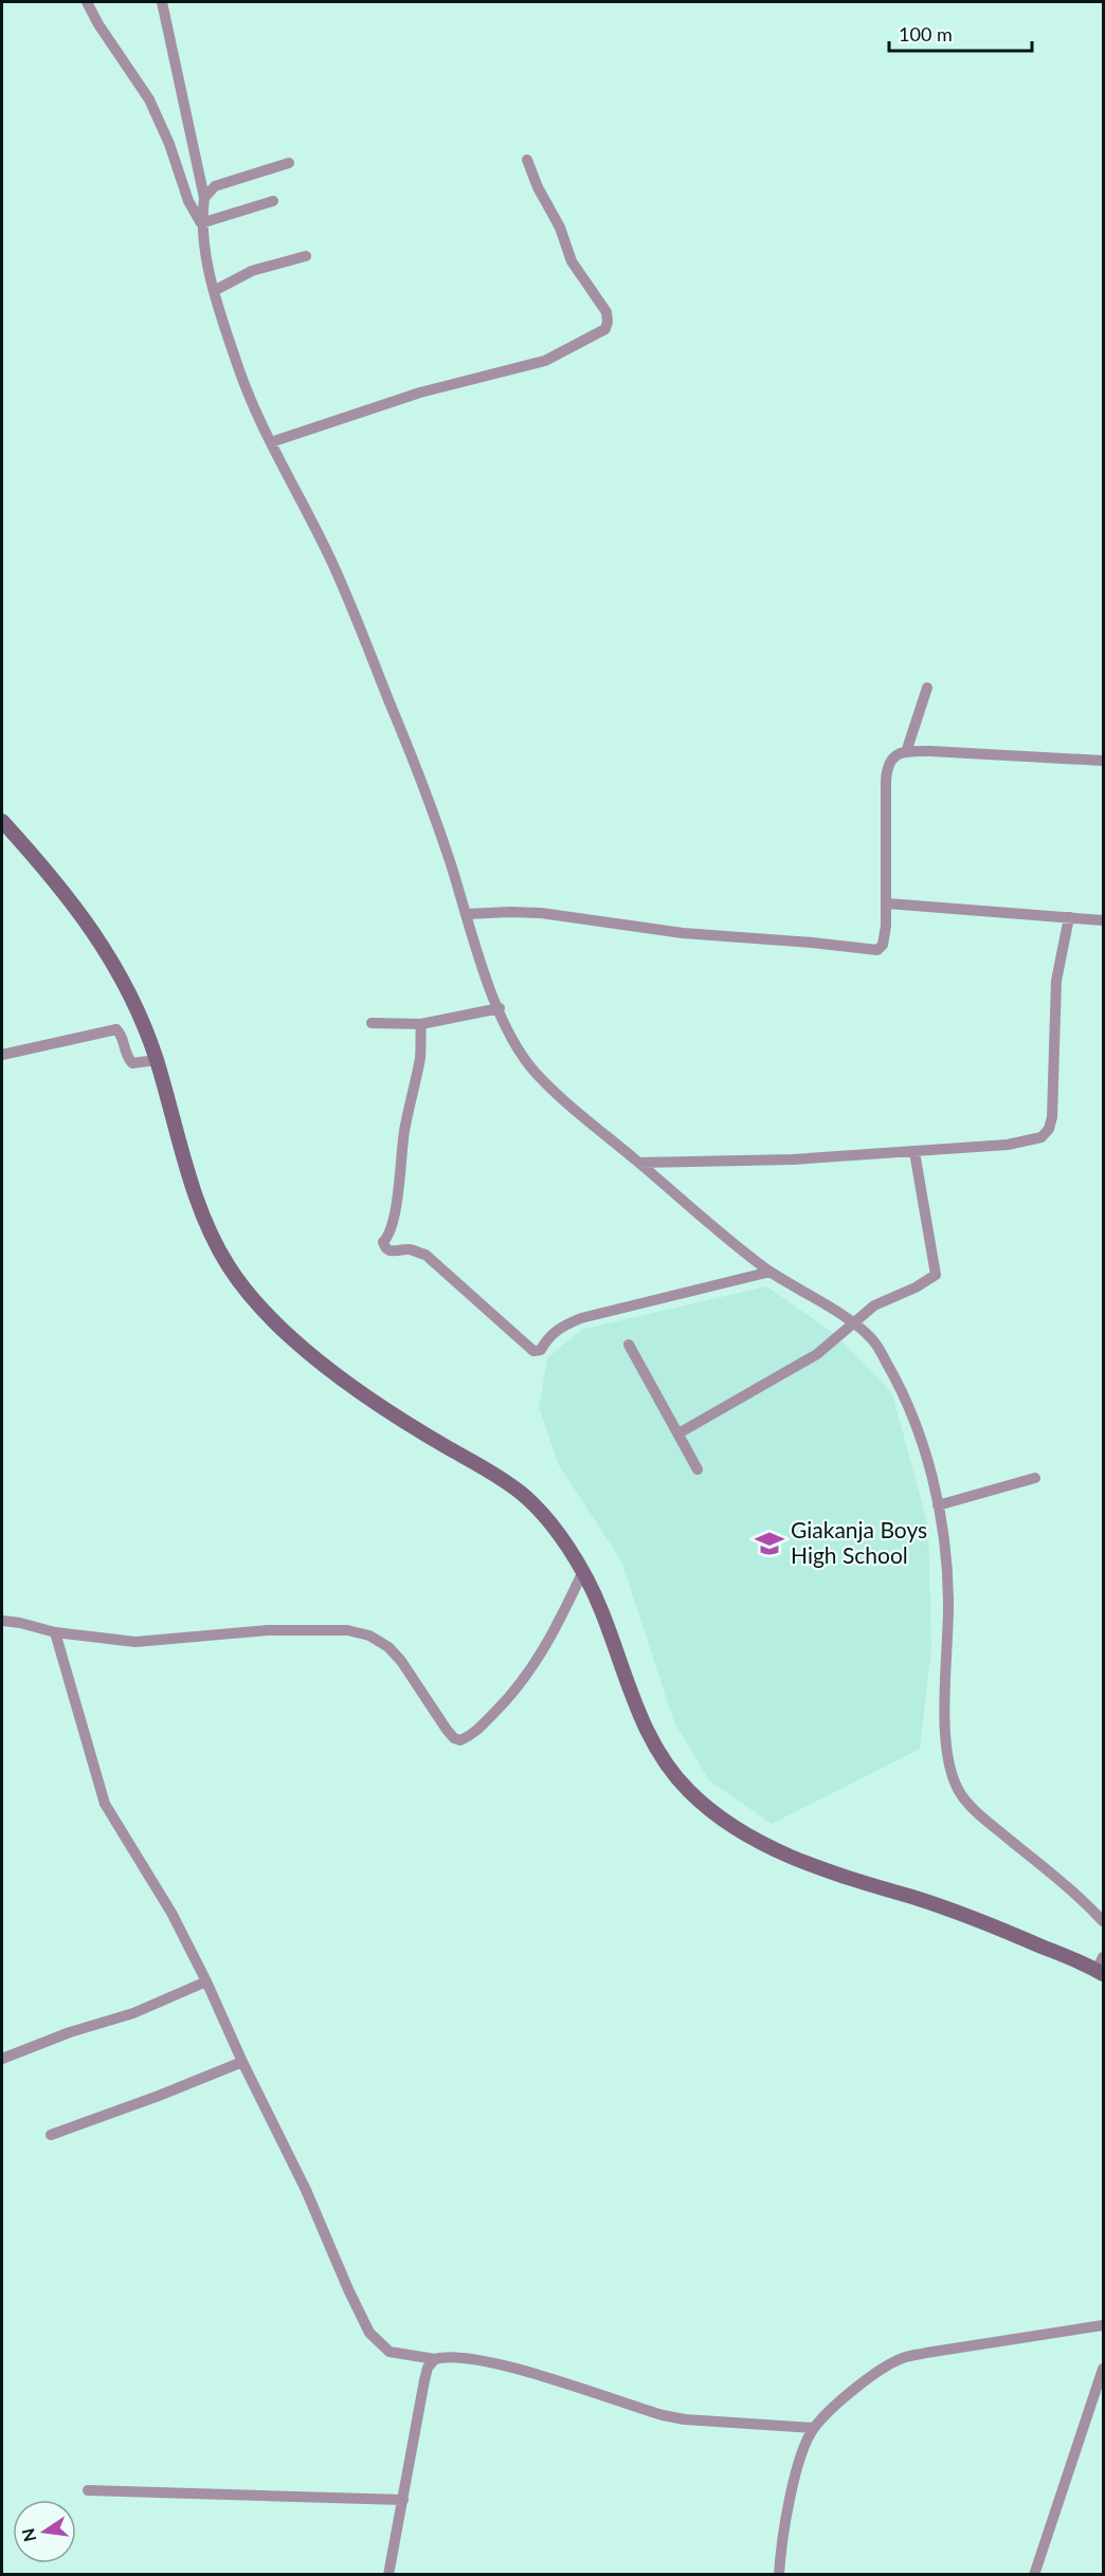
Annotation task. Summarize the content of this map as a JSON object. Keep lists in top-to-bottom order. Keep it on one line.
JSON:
{"places":{"school or university":["Giakanja Boys High School"]},"scale_bar":"100 m","north":"left"}
